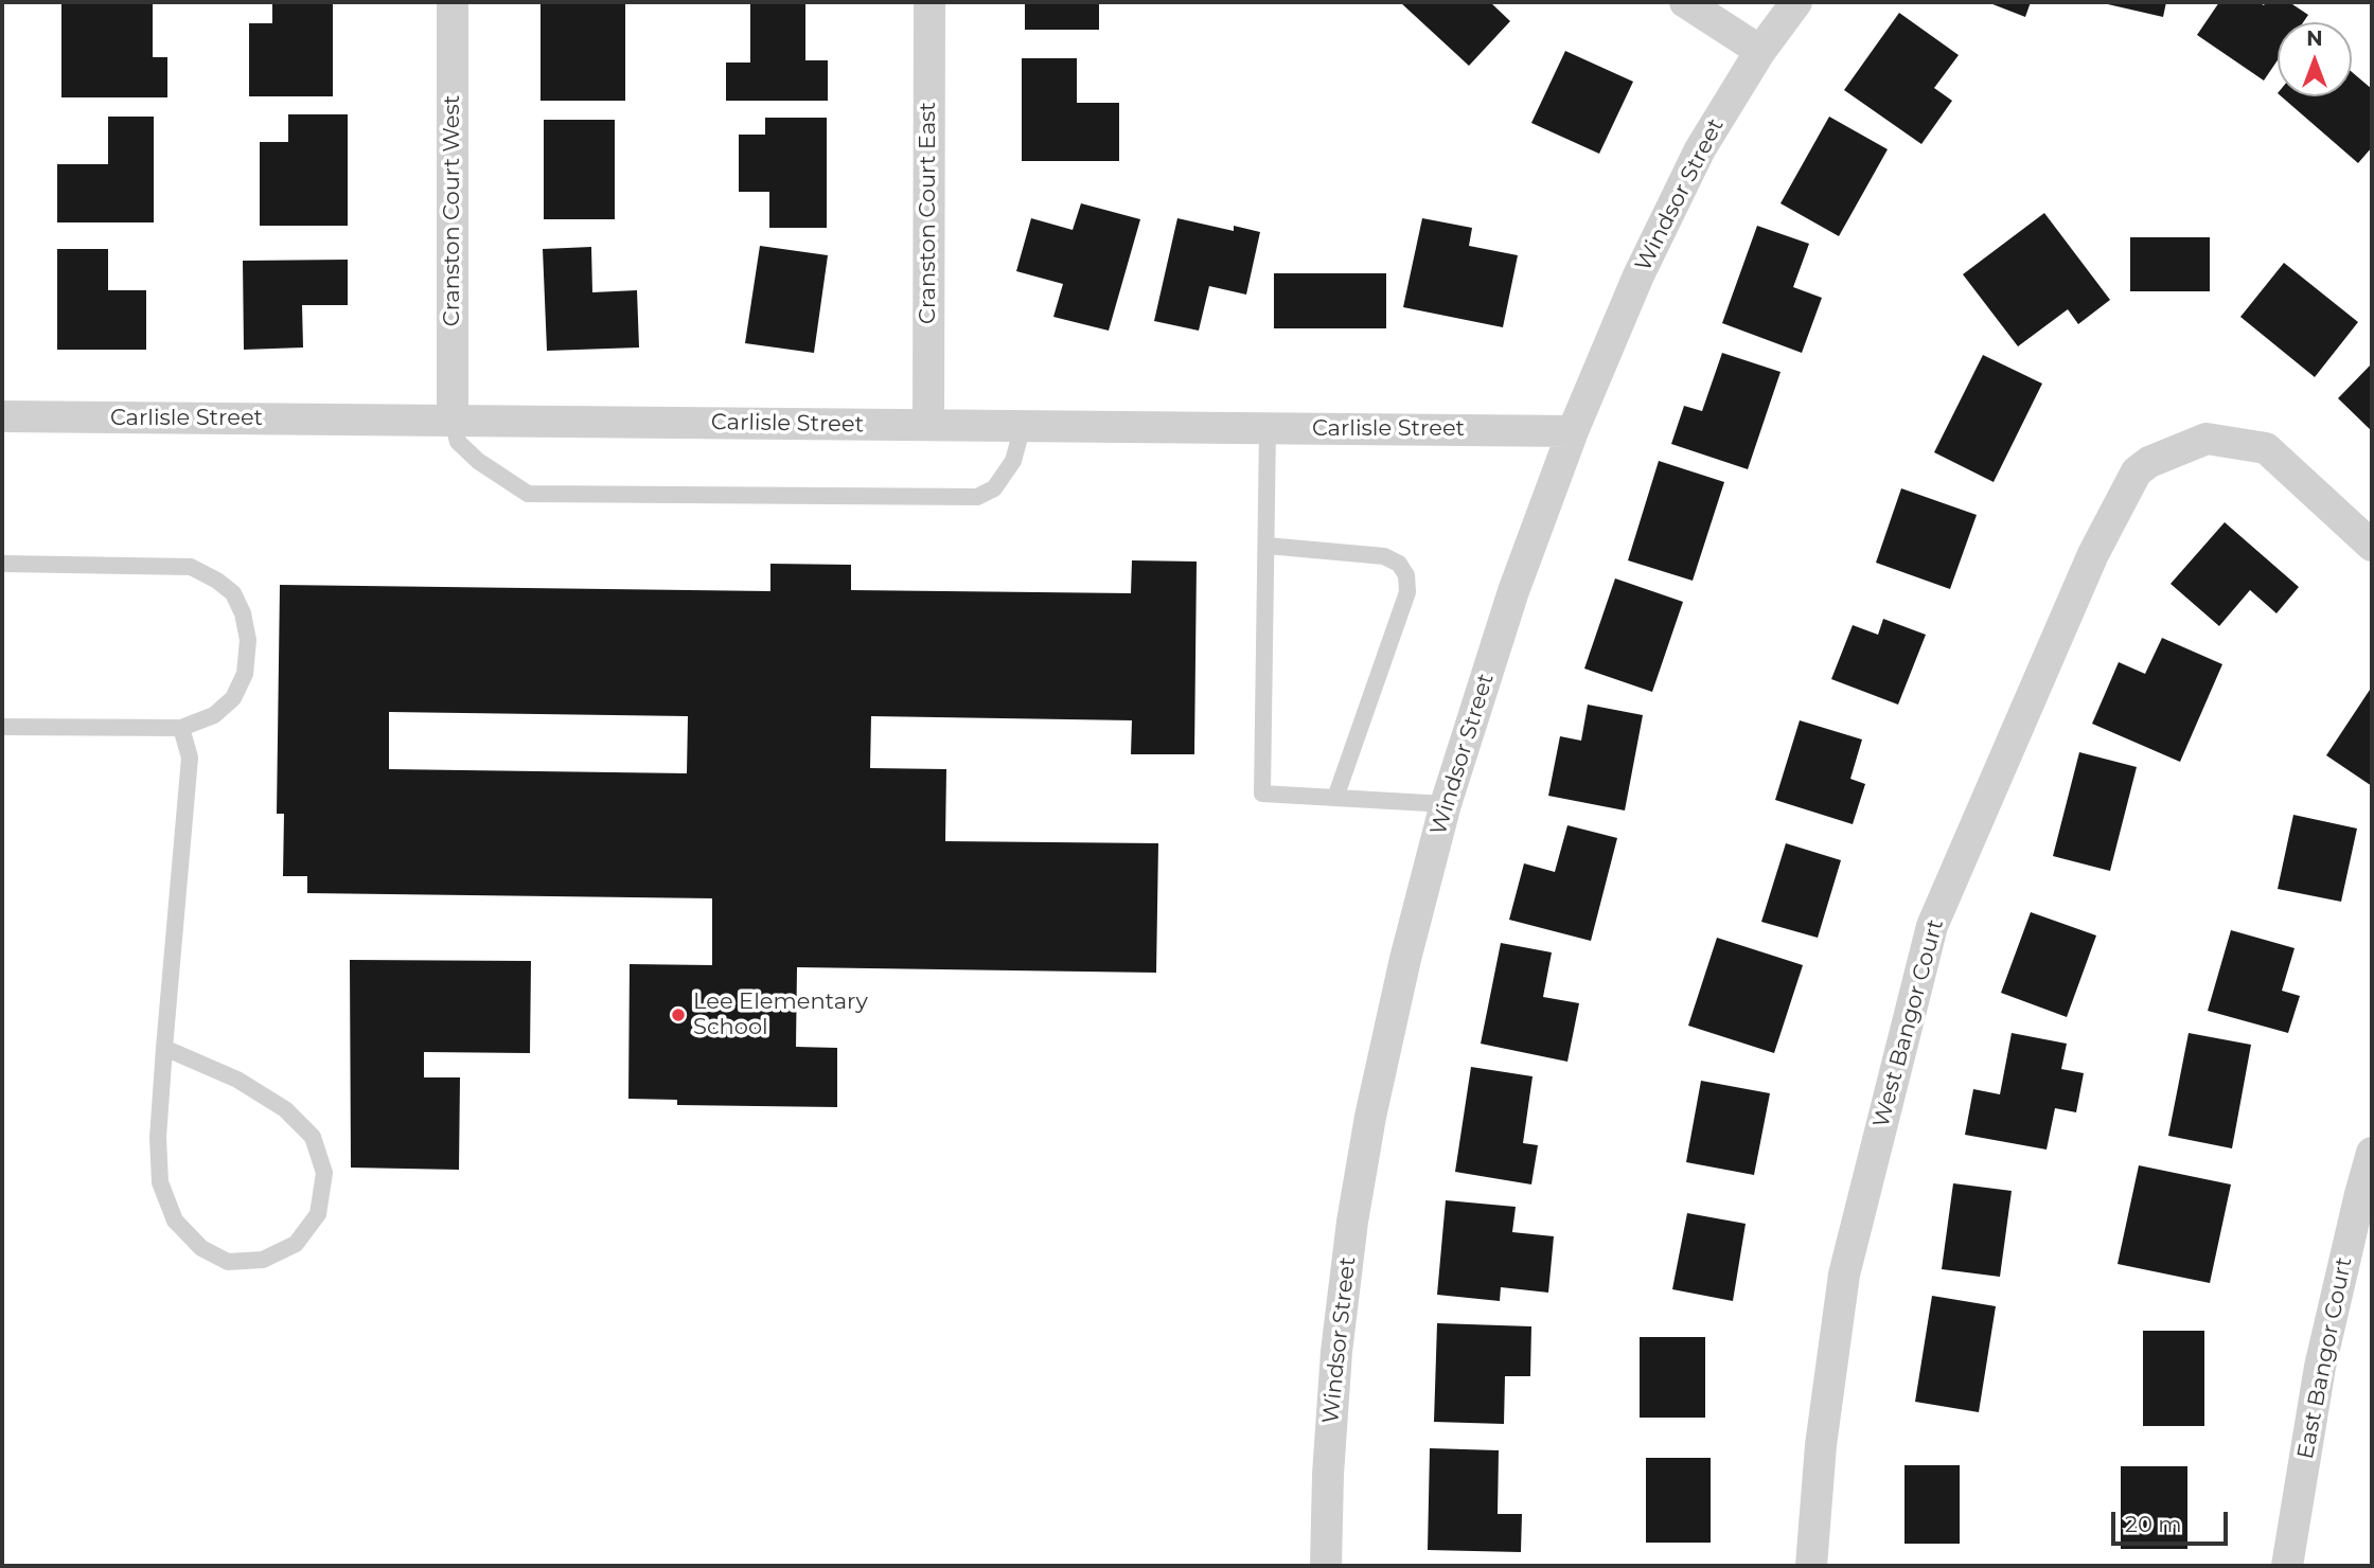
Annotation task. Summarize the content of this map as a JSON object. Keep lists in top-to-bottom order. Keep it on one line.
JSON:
{"streets":{"street":["Windsor Street","Cranston Court West","Cranston Court East","Carlisle Street","West Bangor Court","East Bangor Court"]},"crossings":[["Windsor Street","Carlisle Street"],["Cranston Court West","Carlisle Street"],["Cranston Court East","Carlisle Street"]],"places":["Lee Elementary School"],"scale_bar":"20 m","north":"top"}
